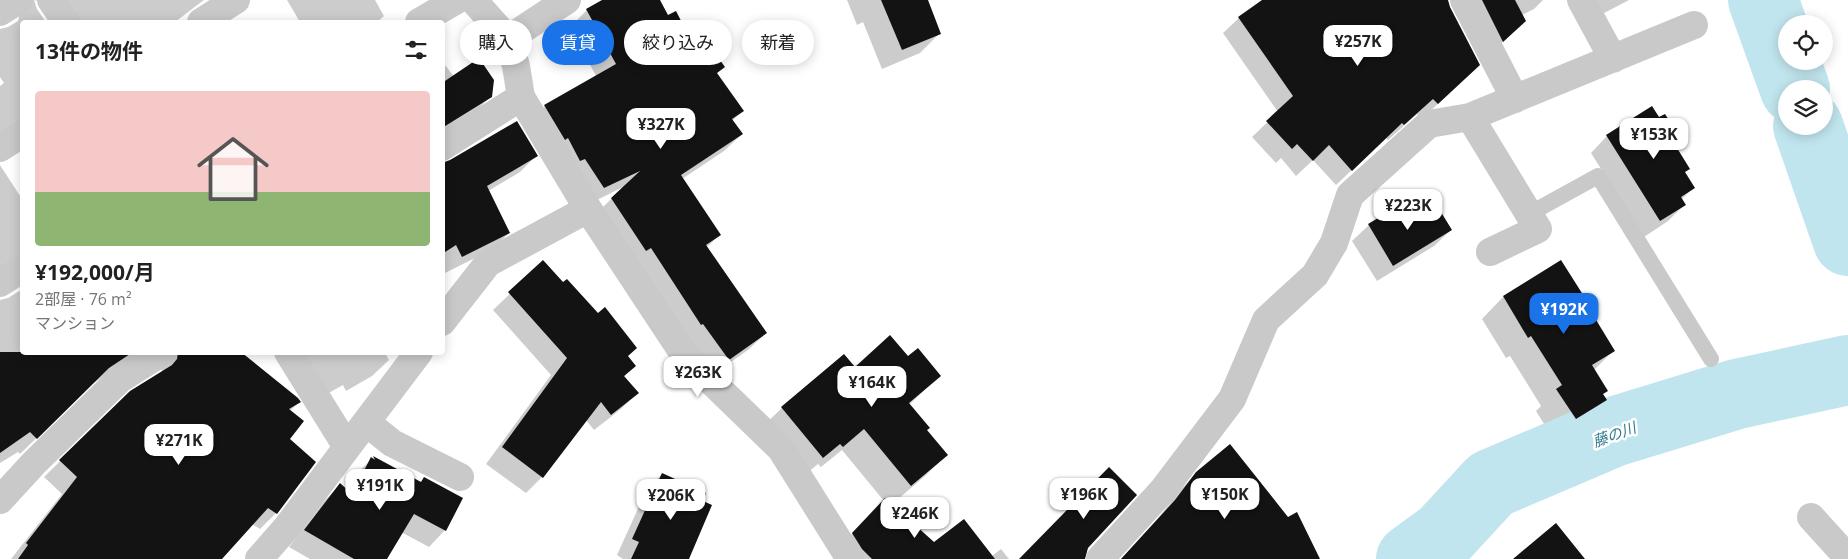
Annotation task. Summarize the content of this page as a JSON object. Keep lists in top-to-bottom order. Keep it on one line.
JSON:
{"water":["藤の川"],"page":{"chip":["購入","賃貸","絞り込み","新着"],"heading":"13件の物件","price":["¥257K","¥327K","¥153K","¥223K","¥192K","¥263K","¥164K","¥271K","¥191K","¥196K","¥150K","¥206K","¥246K"],"list":[{"name":"¥192,000/月","note":"2部屋 · 76 m² · マンション"}]}}
